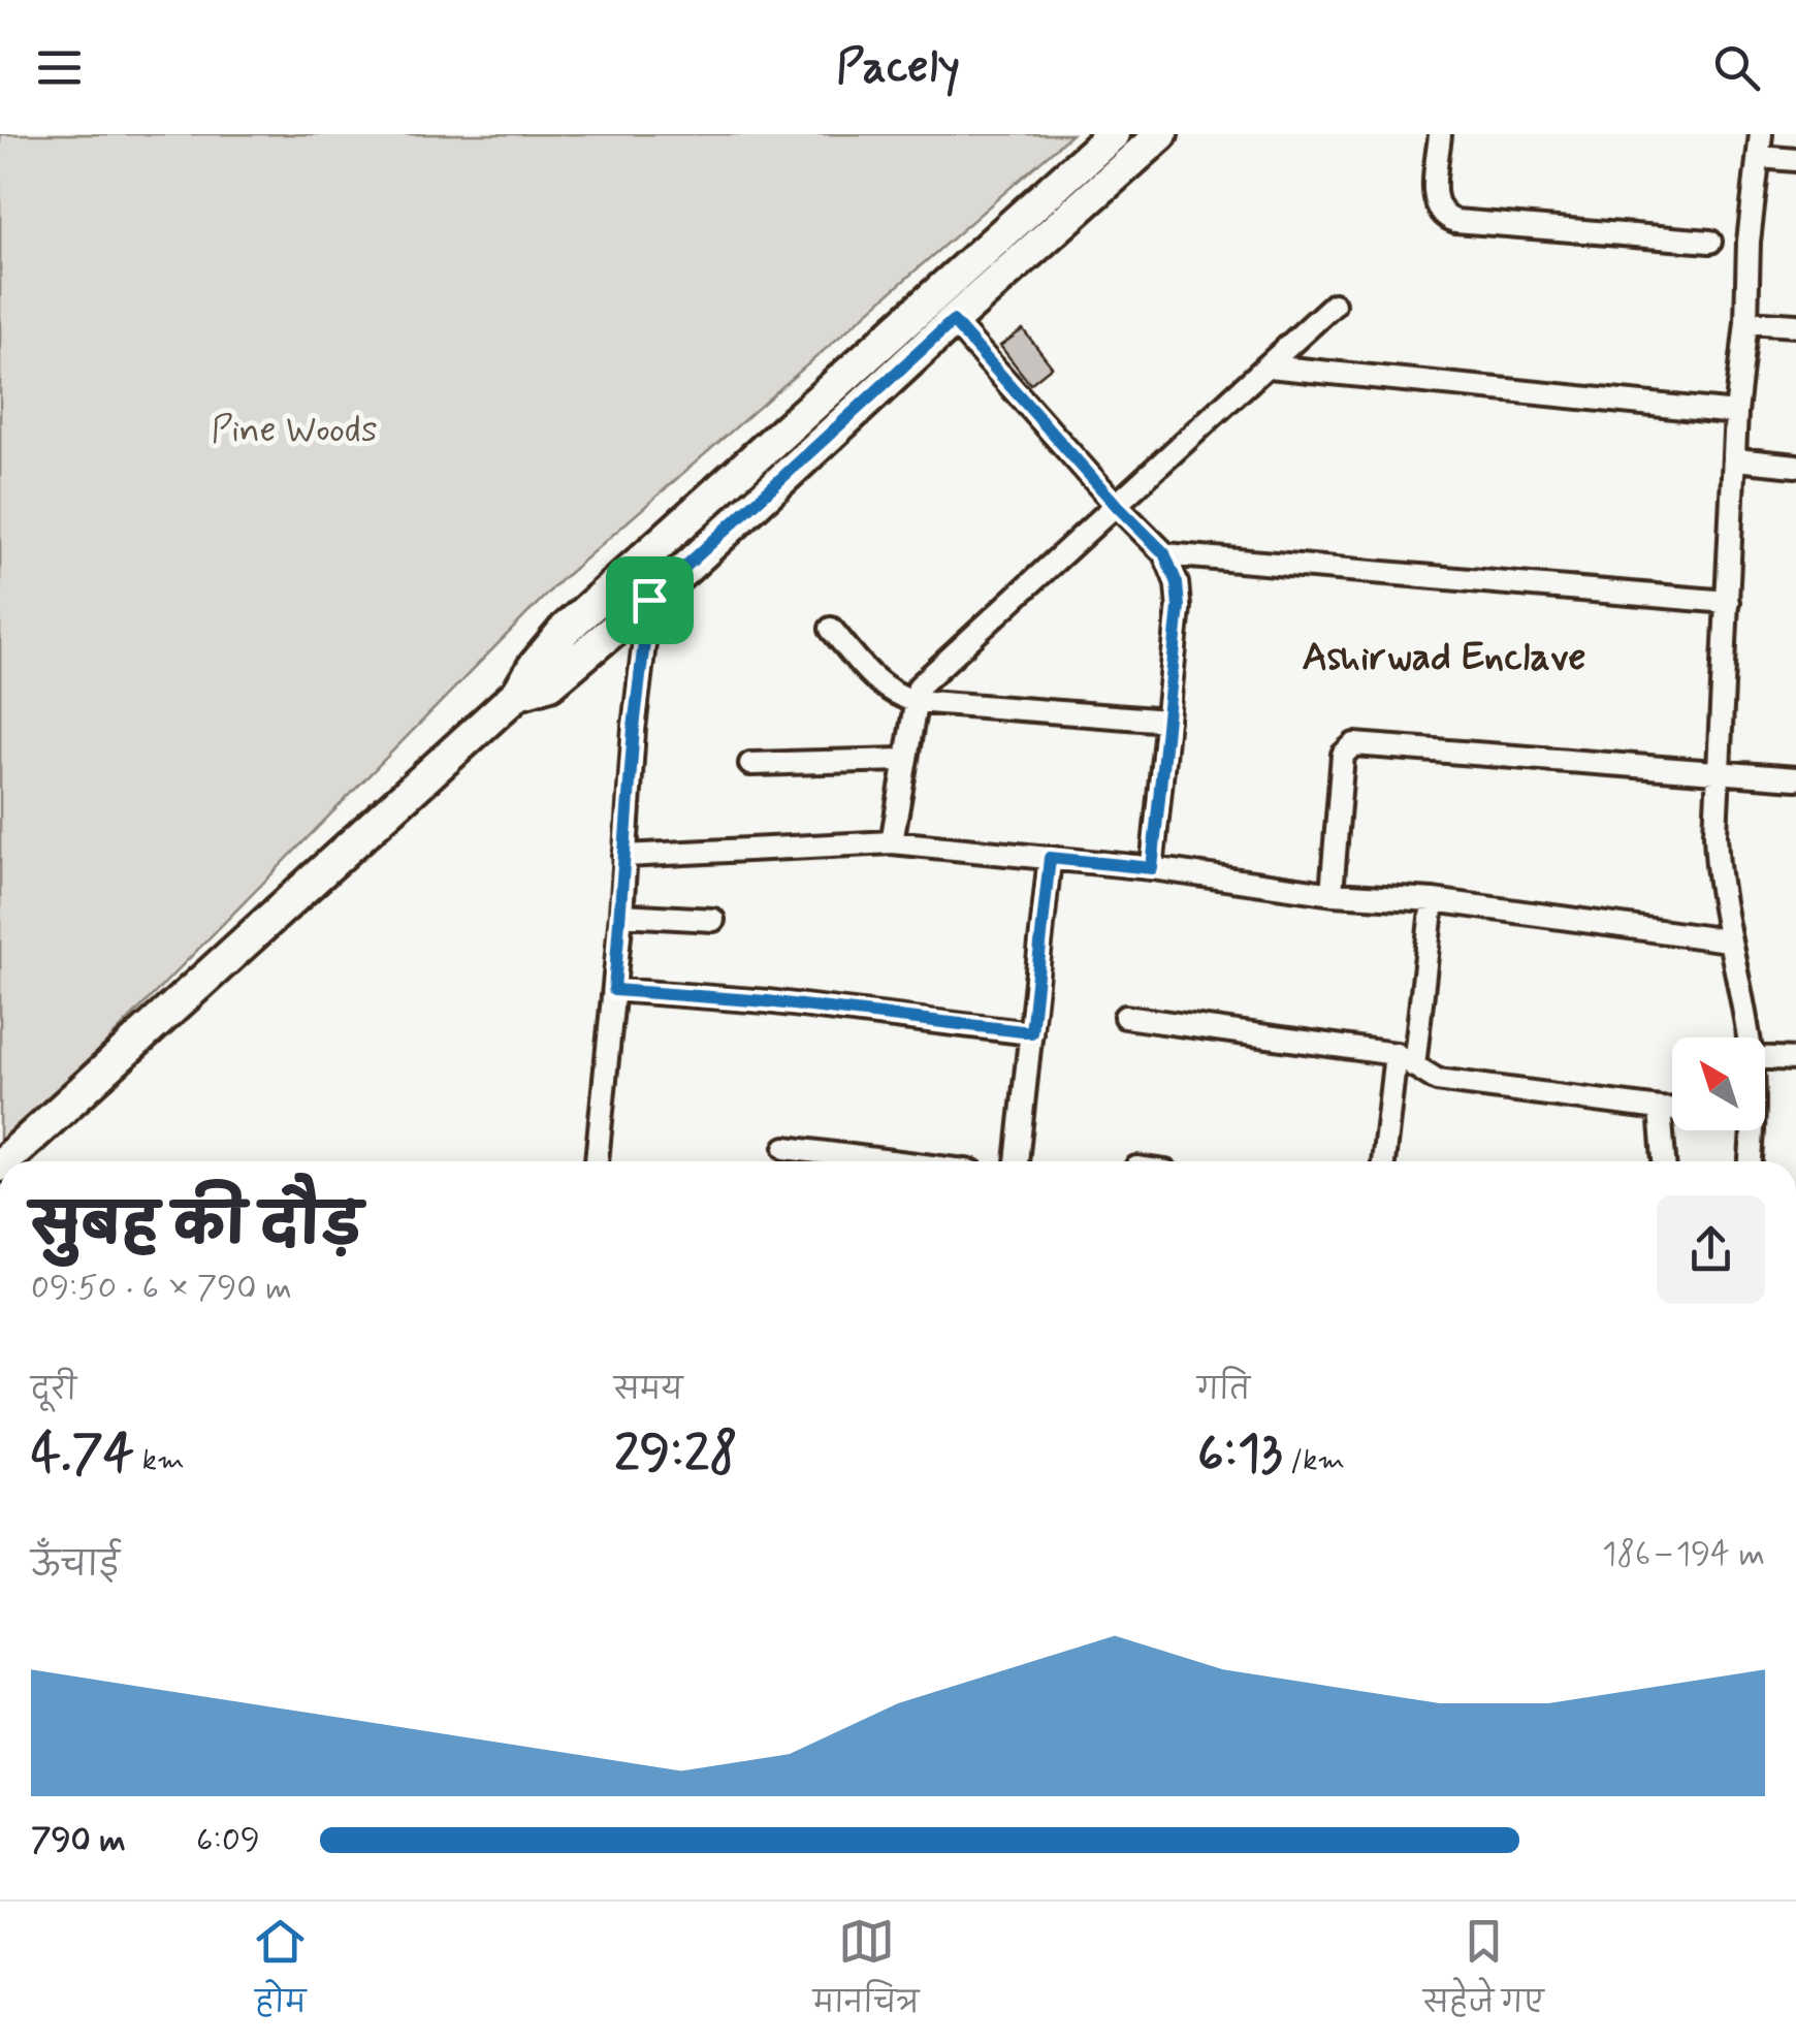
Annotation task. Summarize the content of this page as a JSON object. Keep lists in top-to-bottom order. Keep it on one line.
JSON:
{"districts":["Ashirwad Enclave"],"parks":["Pine Woods"],"north":"top left","page":{"header":"Pacely","heading":["सुबह की दौड़","09:50 · 6 × 790 m"],"stats":[["दूरी","4.74 km"],["समय","29:28"],["गति","6:13 /km"]],"chart":["ऊँचाई","186–194 m"],"list":[{"name":"790 m","note":"6:09"}],"tabs":["होम","मानचित्र","सहेजे गए"]}}
